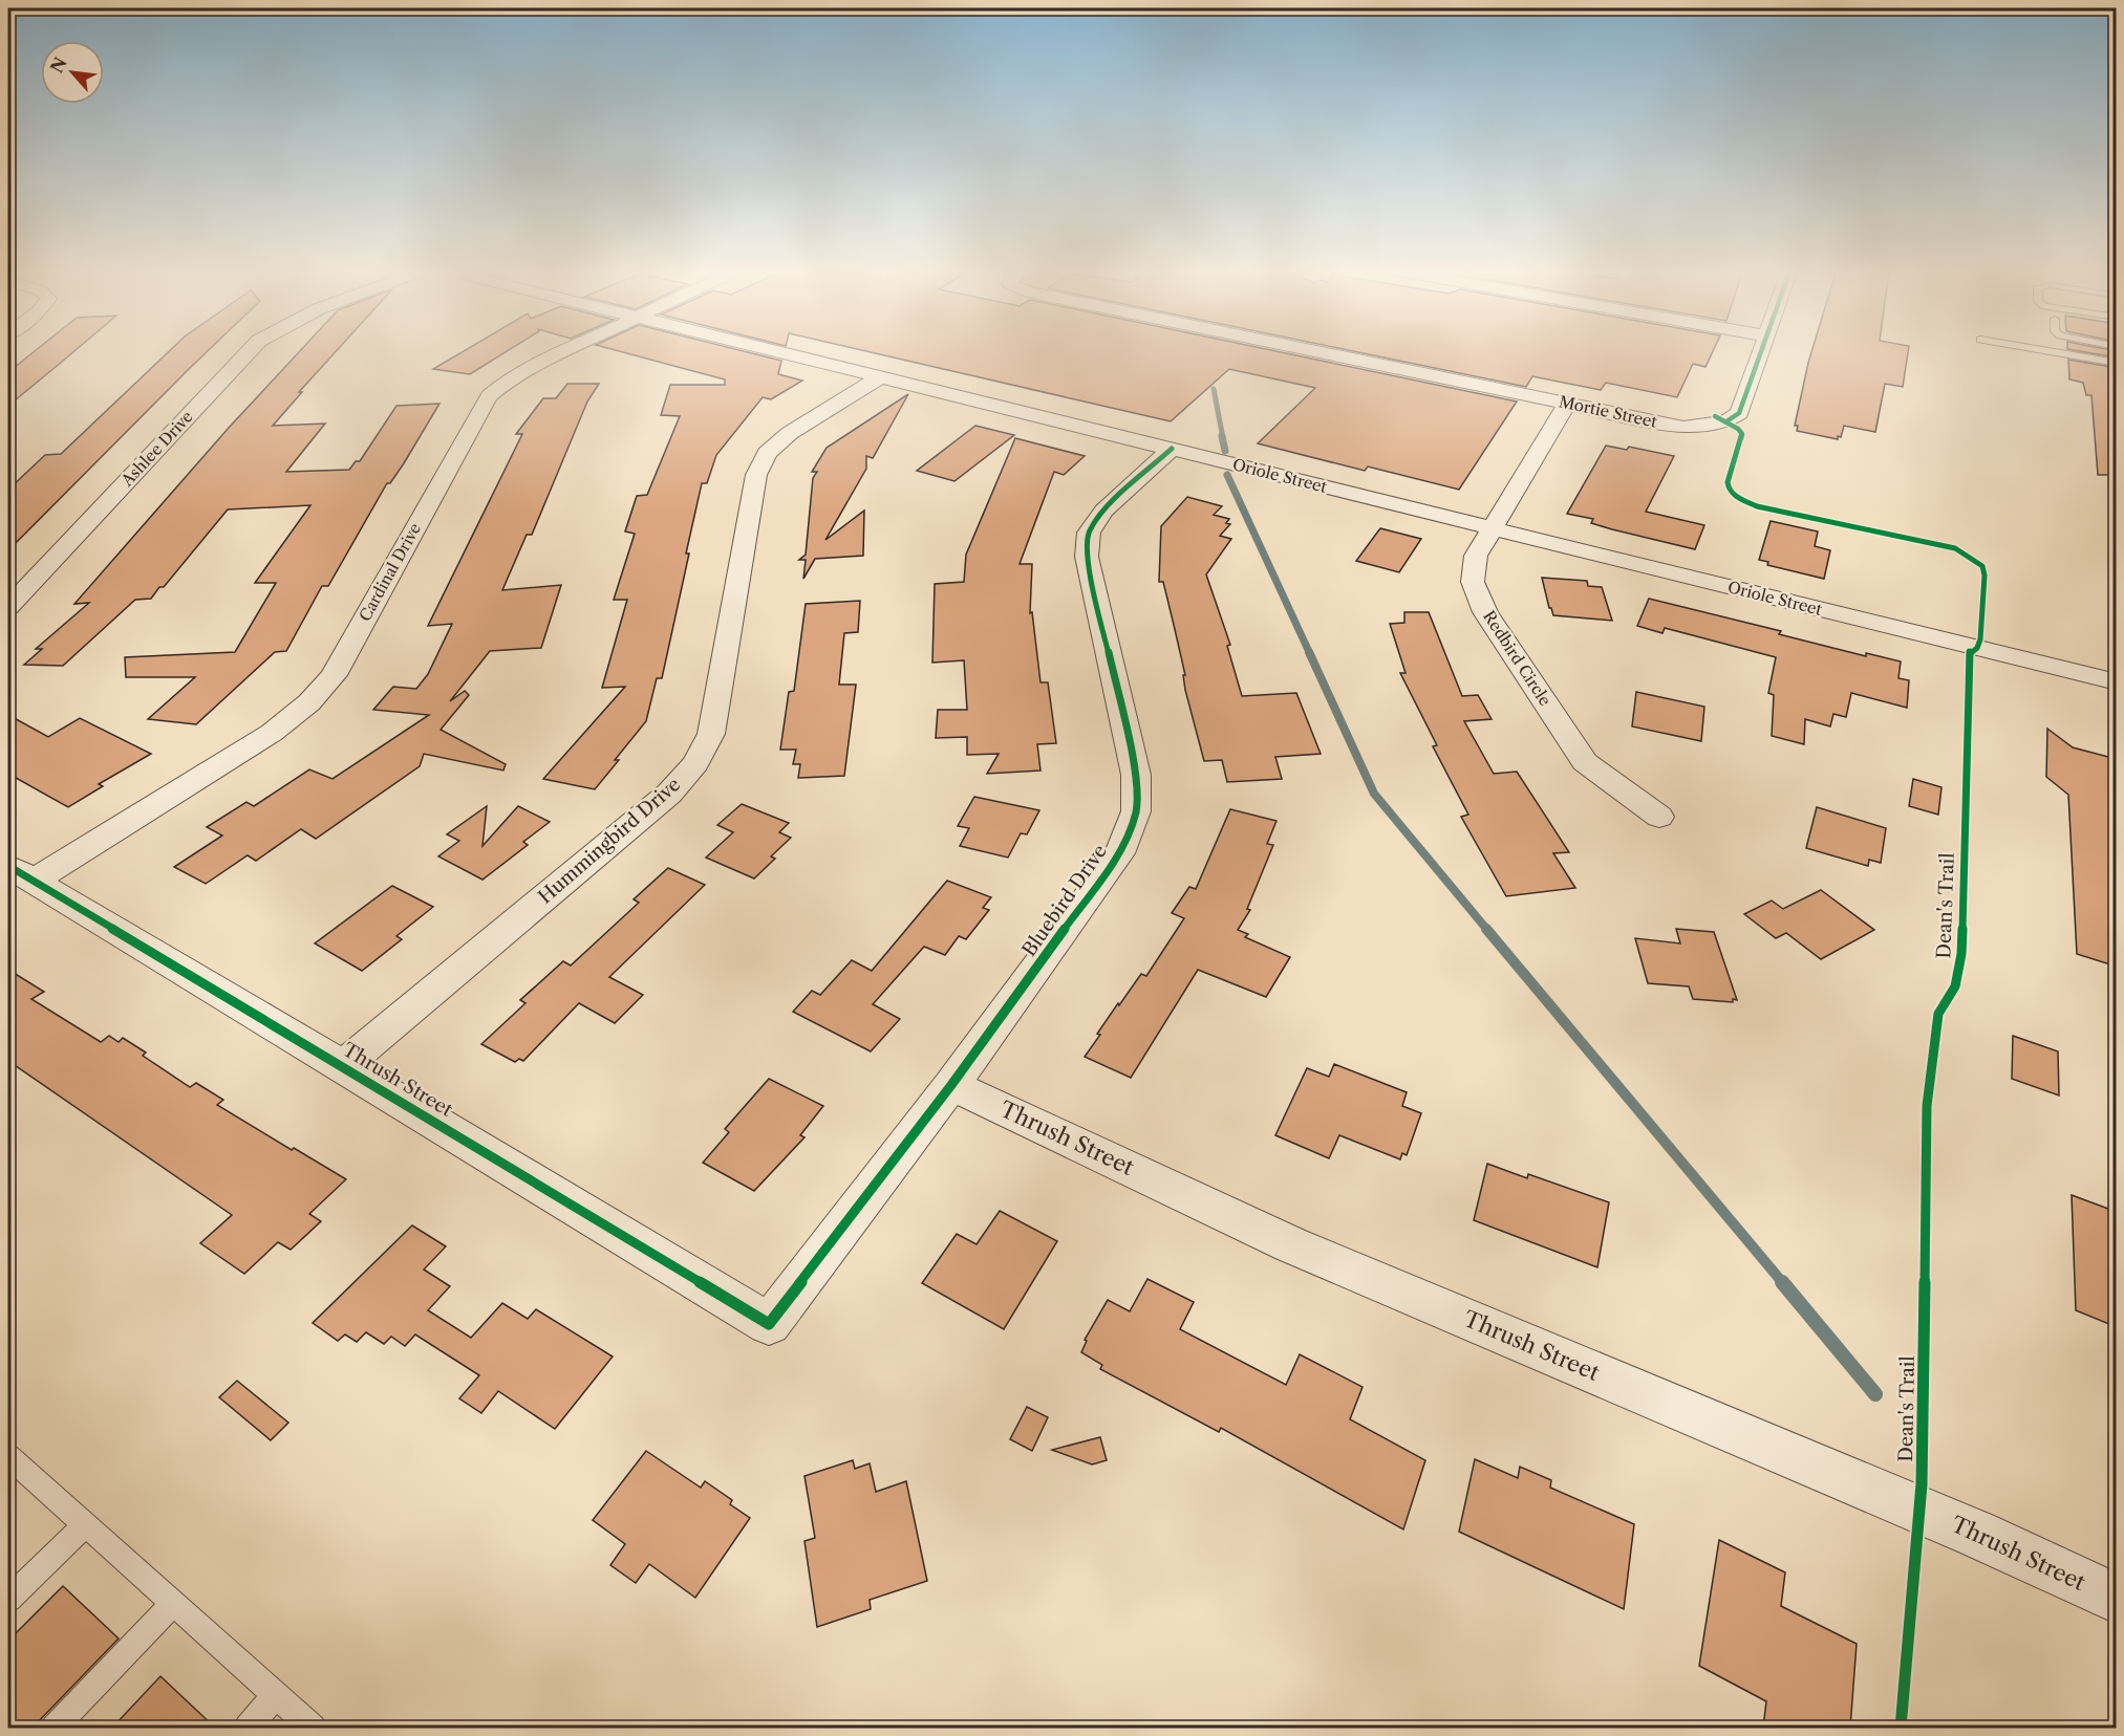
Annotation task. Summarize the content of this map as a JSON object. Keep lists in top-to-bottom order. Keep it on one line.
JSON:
{"streets":{"street":["Mortie Street","Ashlee Drive","Oriole Street","Cardinal Drive","Redbird Circle","Hummingbird Drive","Bluebird Drive","Thrush Street"],"cycle path":["Dean's Trail"]},"crossings":[["Mortie Street","Redbird Circle"],["Oriole Street","Redbird Circle"],["Oriole Street","Hummingbird Drive"],["Oriole Street","Bluebird Drive"],["Cardinal Drive","Thrush Street"],["Hummingbird Drive","Thrush Street"],["Bluebird Drive","Thrush Street"]],"north":"top left"}
